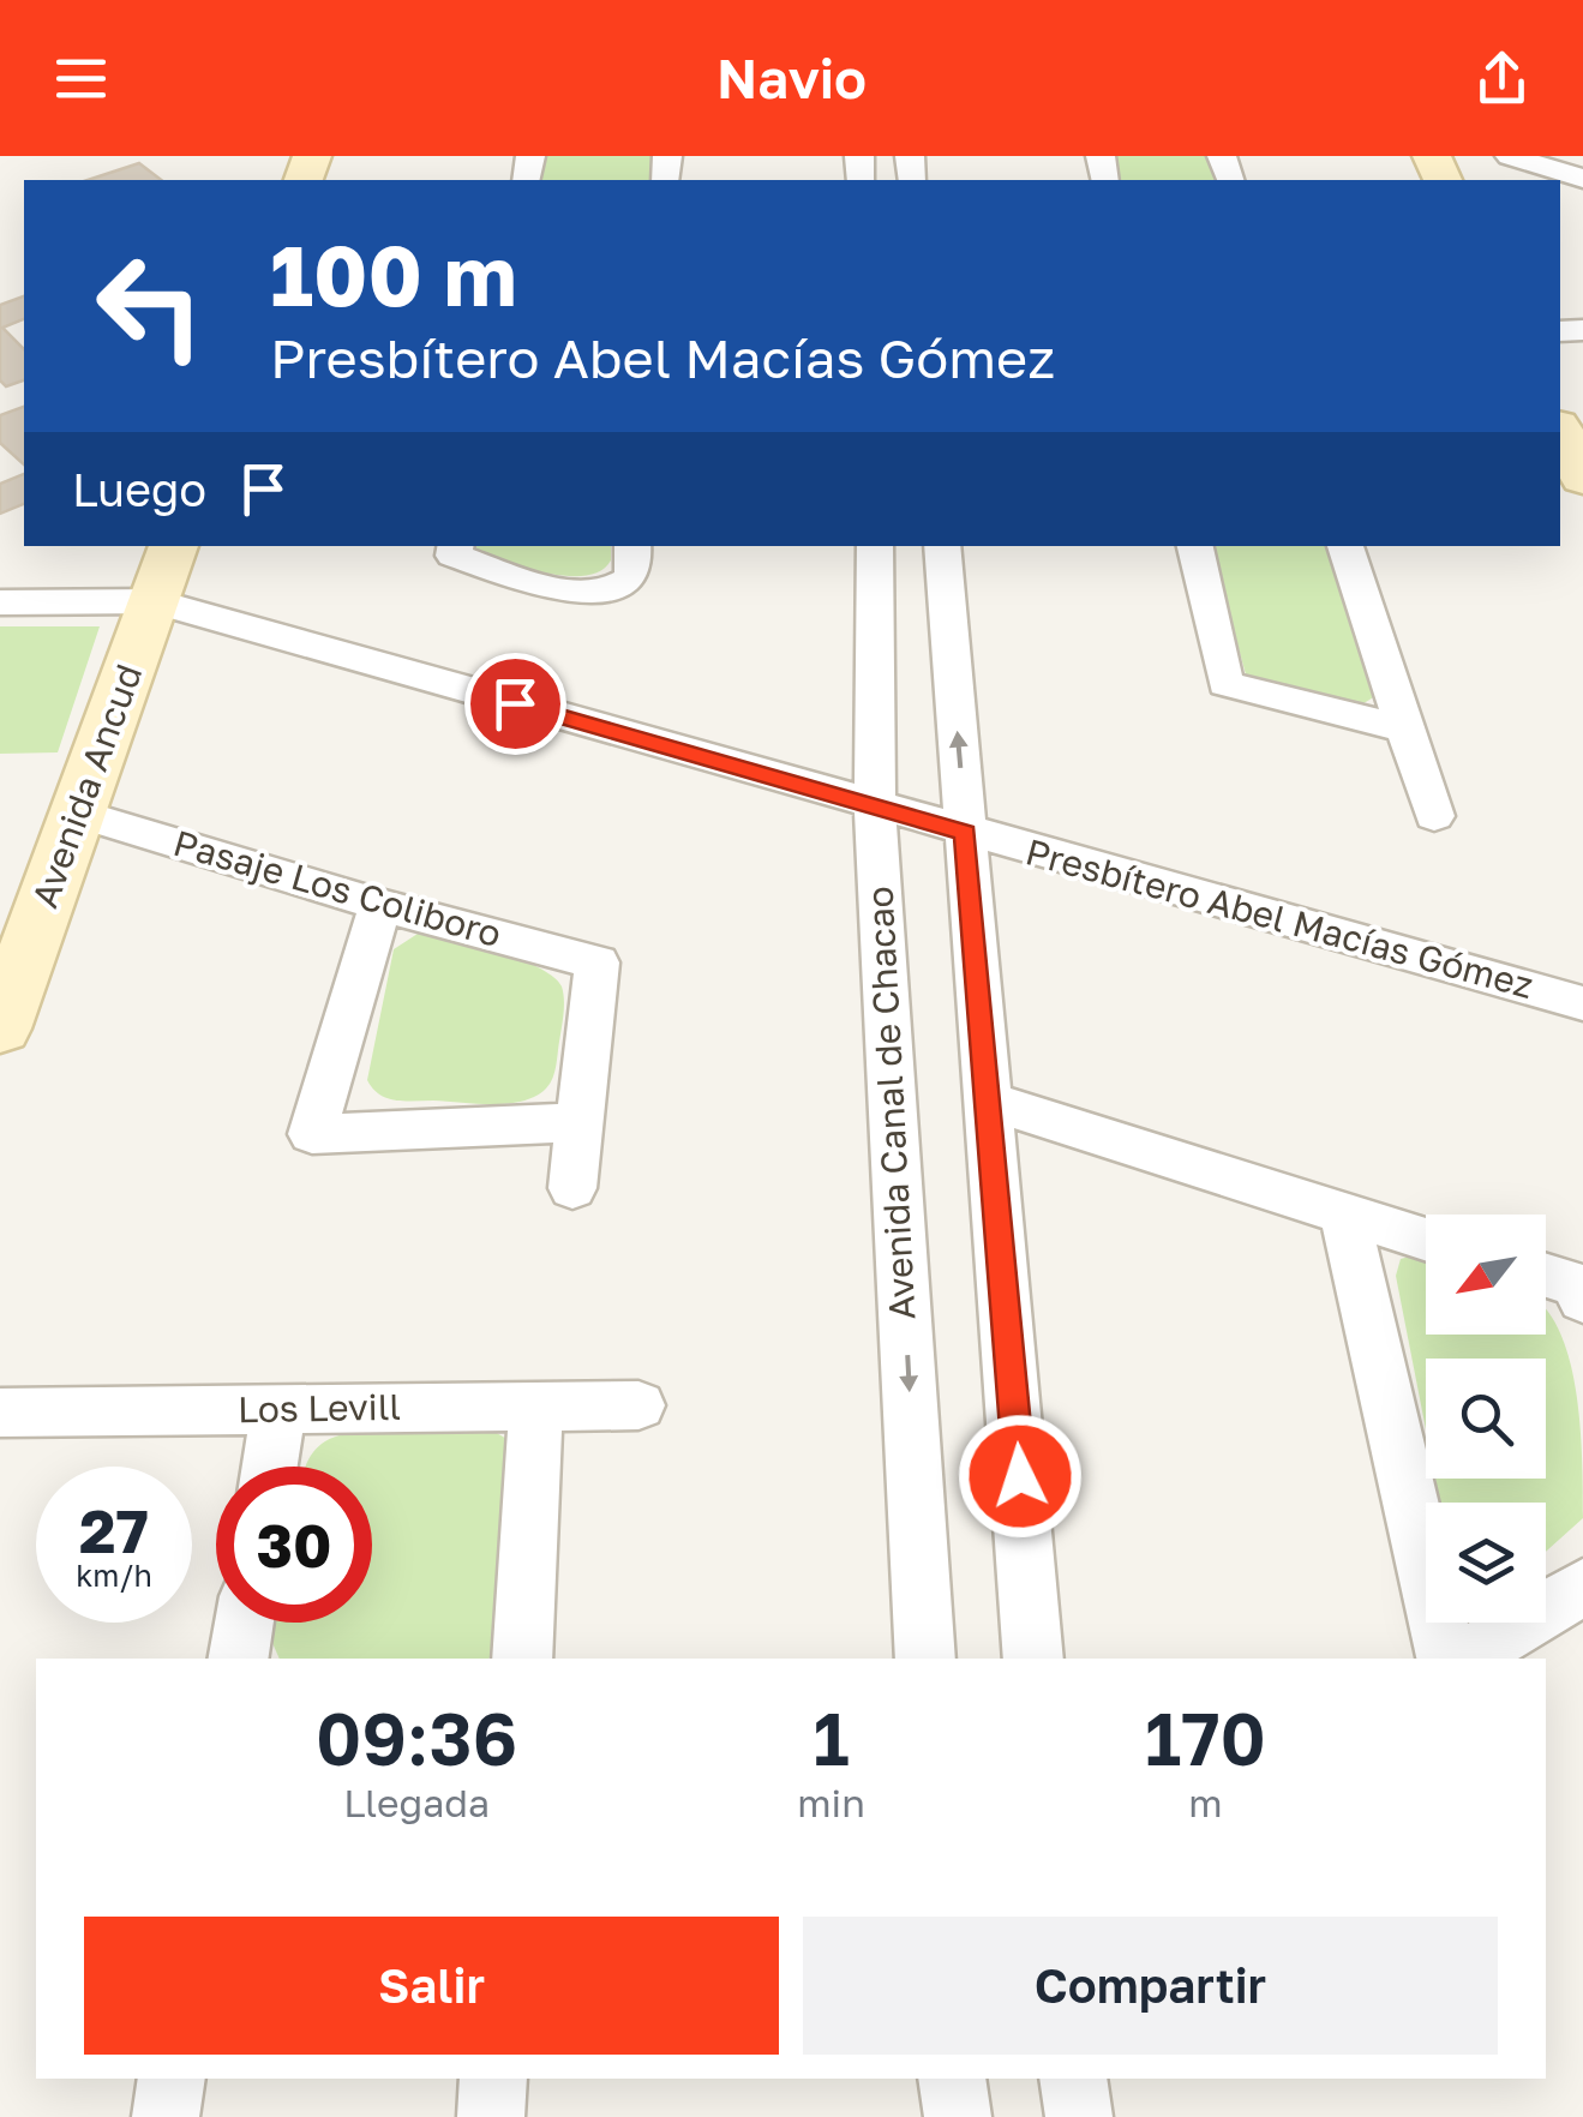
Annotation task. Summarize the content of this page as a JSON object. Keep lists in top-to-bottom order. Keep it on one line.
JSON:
{"streets":{"street":["Avenida Ancud","Pasaje Los Coliboro","Presbítero Abel Macías Gómez","Avenida Canal de Chacao","Los Levill"]},"crossings":[["Avenida Ancud","Pasaje Los Coliboro"],["Avenida Ancud","Presbítero Abel Macías Gómez"],["Presbítero Abel Macías Gómez","Avenida Canal de Chacao"]],"north":"bottom left","page":{"header":"Navio","turn":["100 m","Presbítero Abel Macías Gómez"],"then":"Luego","speed":"27 km/h","limit":"30","eta":["09:36","Llegada","1","min","170","m"],"buttons":["Salir","Compartir"]}}
